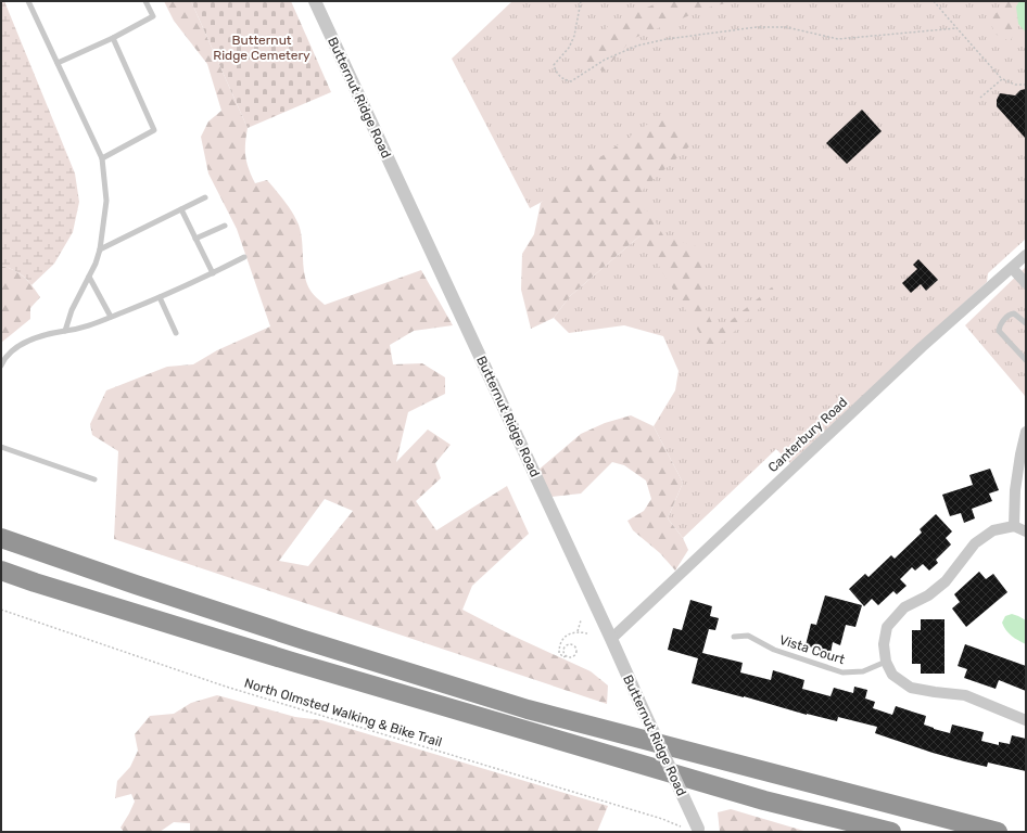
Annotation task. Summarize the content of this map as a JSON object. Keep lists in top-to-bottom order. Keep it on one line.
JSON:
{"streets":{"street":["Butternut Ridge Road","Canterbury Road"],"lane":["Vista Court"],"path":["North Olmsted Walking & Bike Trail"]},"crossings":[["Butternut Ridge Road","Canterbury Road"]],"parks":["Butternut Ridge Cemetery"]}
